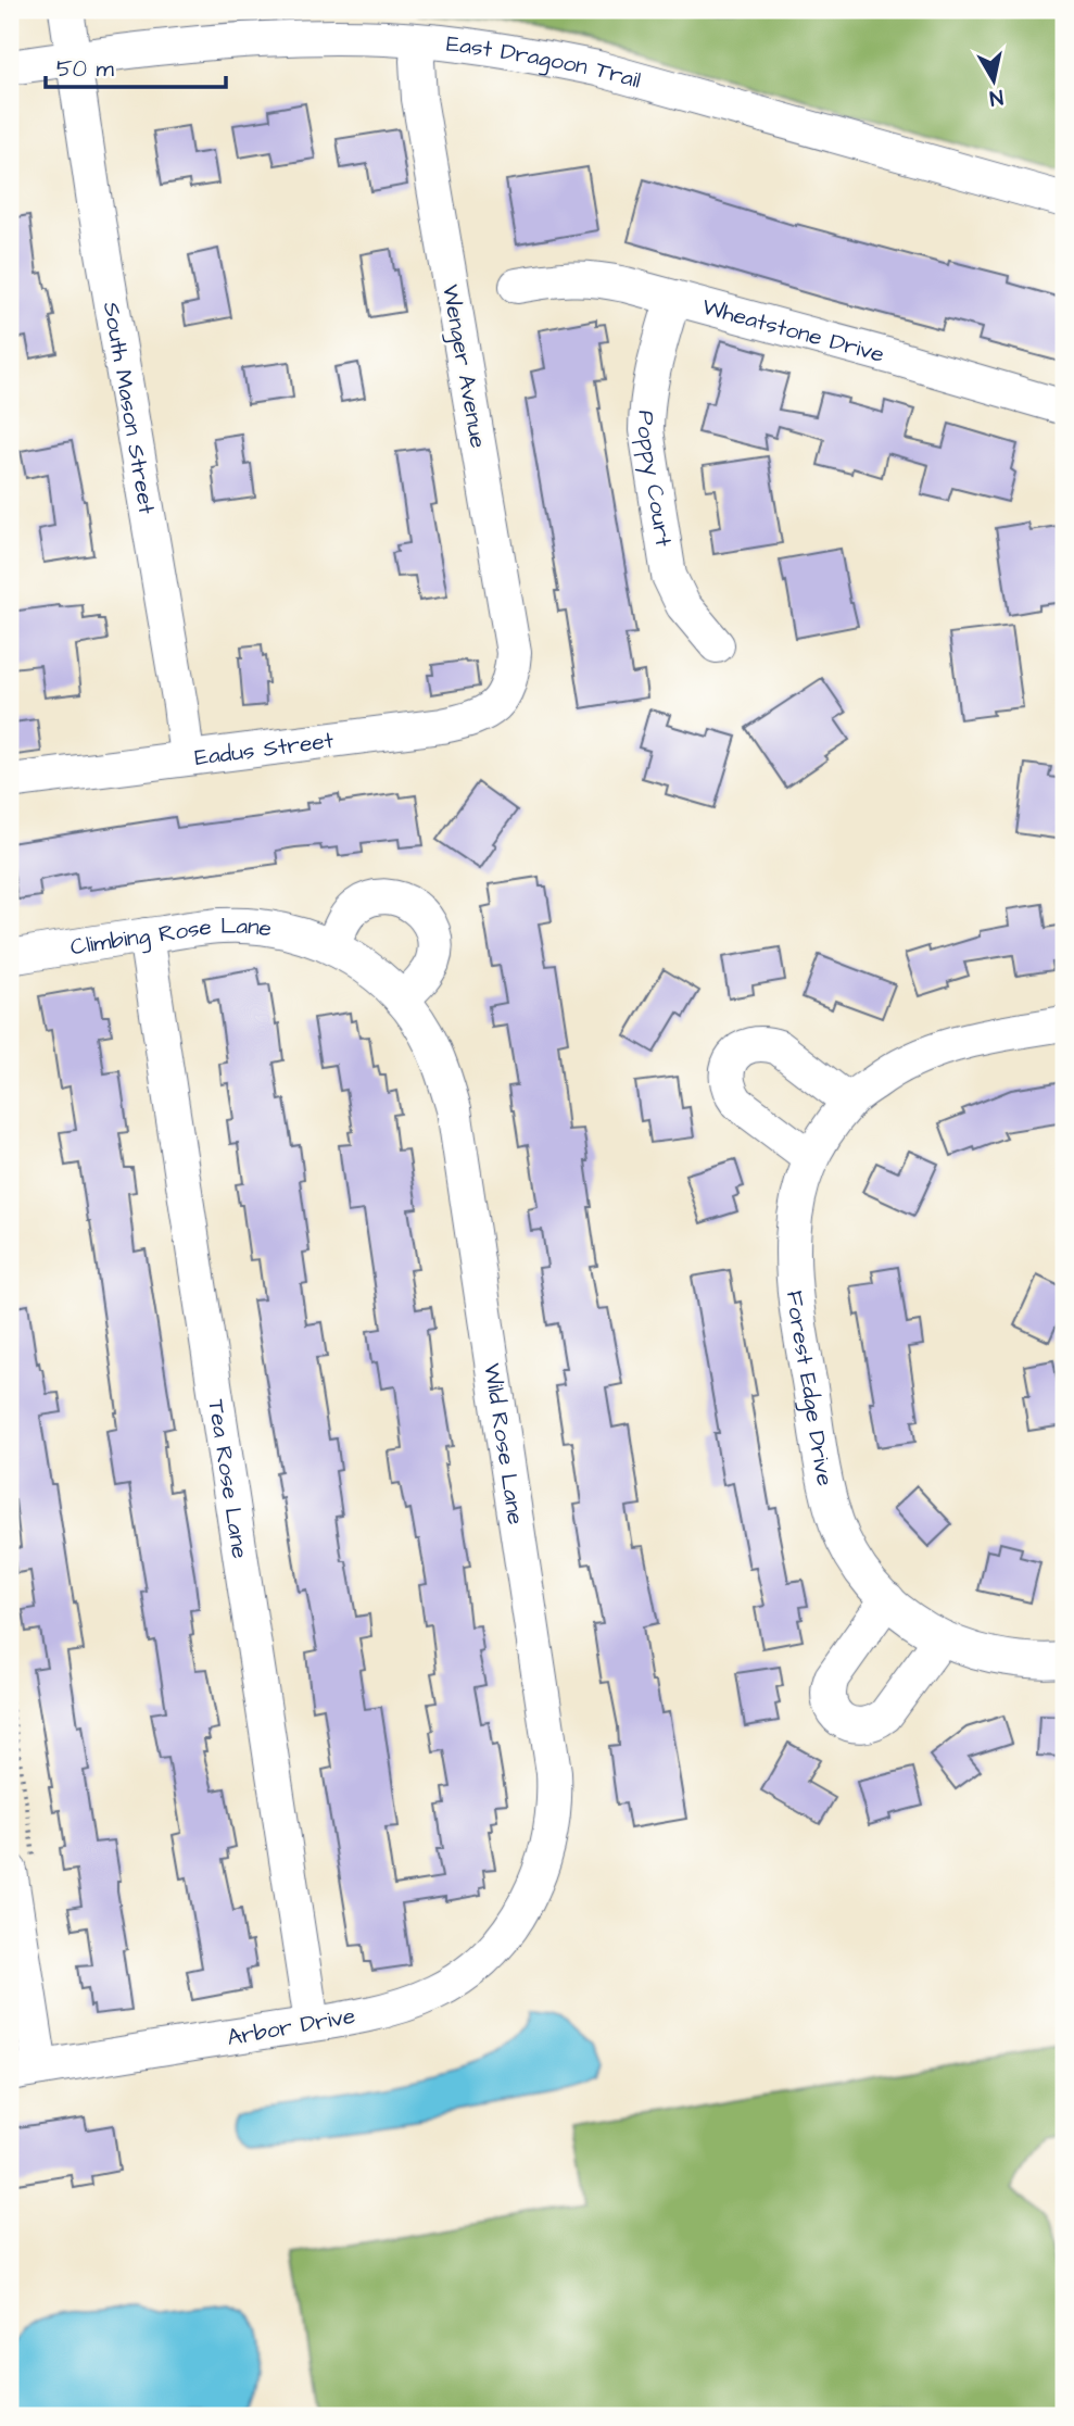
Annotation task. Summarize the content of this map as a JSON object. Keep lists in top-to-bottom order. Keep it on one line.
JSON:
{"streets":{"street":["East Dragoon Trail","Wheatstone Drive","Wenger Avenue","South Mason Street","Poppy Court","Eadus Street","Climbing Rose Lane","Forest Edge Drive","Wild Rose Lane","Tea Rose Lane","Arbor Drive"]},"crossings":[["East Dragoon Trail","Wenger Avenue"],["East Dragoon Trail","South Mason Street"],["Wheatstone Drive","Poppy Court"],["Wenger Avenue","Eadus Street"],["South Mason Street","Eadus Street"],["Climbing Rose Lane","Wild Rose Lane"],["Climbing Rose Lane","Tea Rose Lane"],["Wild Rose Lane","Arbor Drive"],["Tea Rose Lane","Arbor Drive"]],"scale_bar":"50 m","north":"bottom"}
